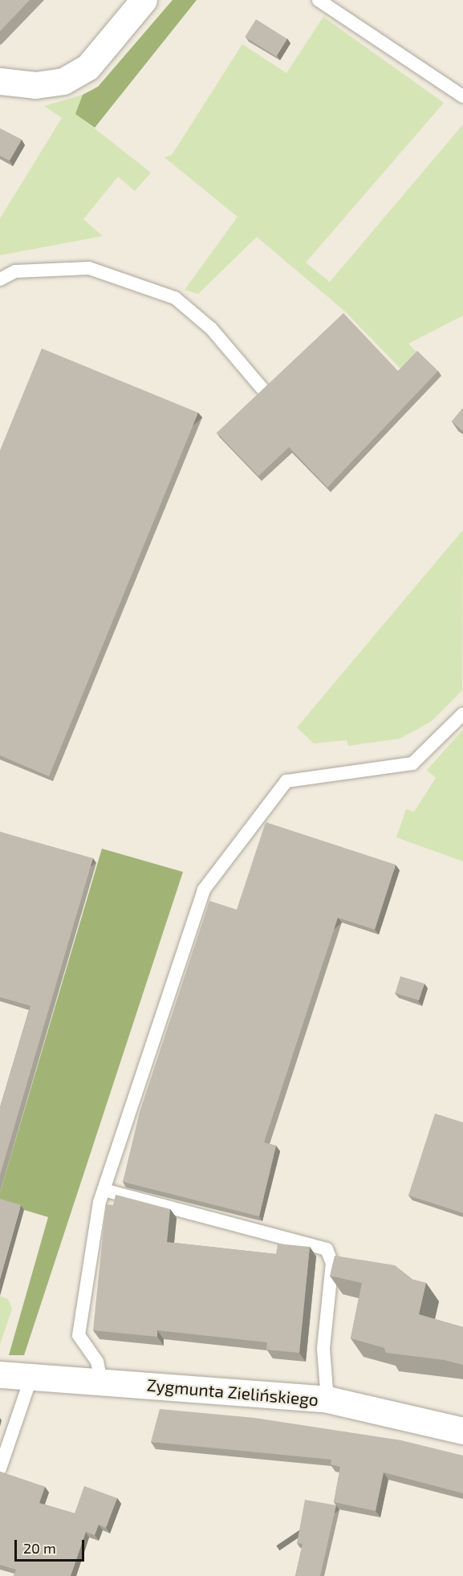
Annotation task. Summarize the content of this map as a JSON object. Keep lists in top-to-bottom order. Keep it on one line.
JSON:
{"streets":{"street":["Zygmunta Zielińskiego"]},"scale_bar":"20 m"}
